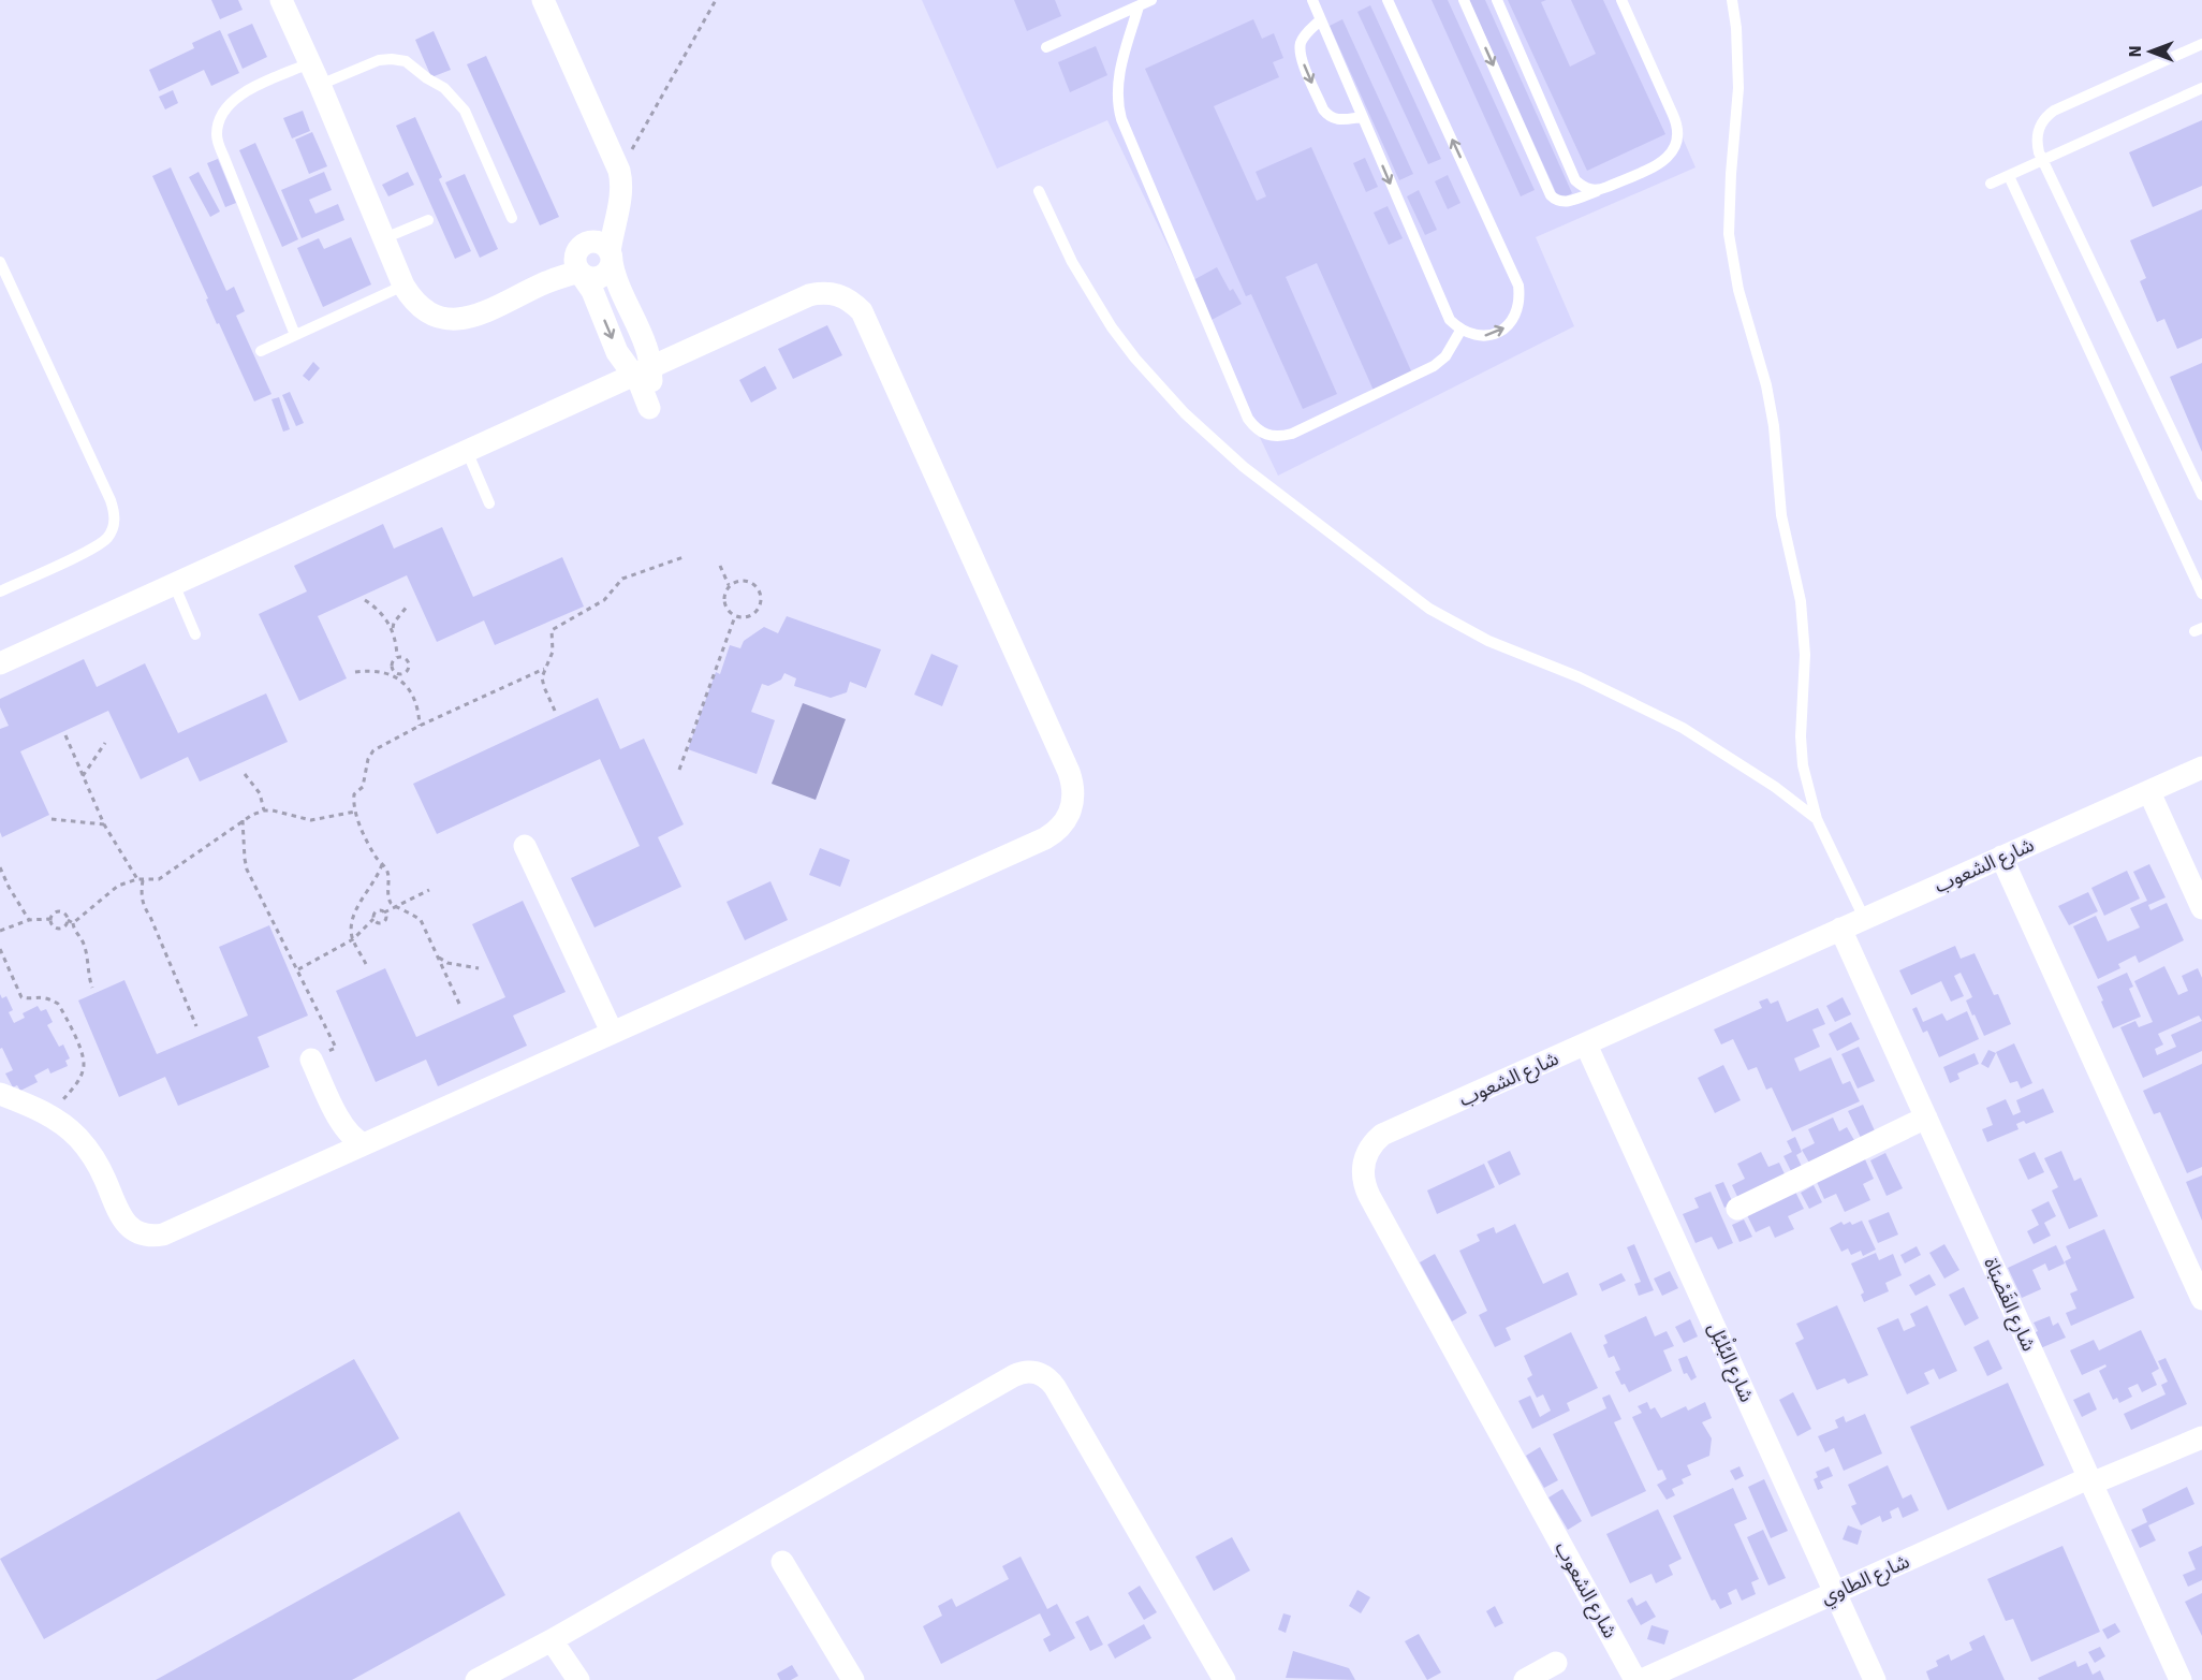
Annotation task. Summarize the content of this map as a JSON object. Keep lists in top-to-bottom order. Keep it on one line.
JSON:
{"streets":{"street":["شارع الشعوب","شارع القَصْبَاة","شارع البُلْبُل","شارع الطاوي"]},"crossings":[["شارع الشعوب","شارع القَصْبَاة"],["شارع الشعوب","شارع البُلْبُل"],["شارع القَصْبَاة","شارع الطاوي"],["شارع البُلْبُل","شارع الطاوي"]],"north":"left"}
